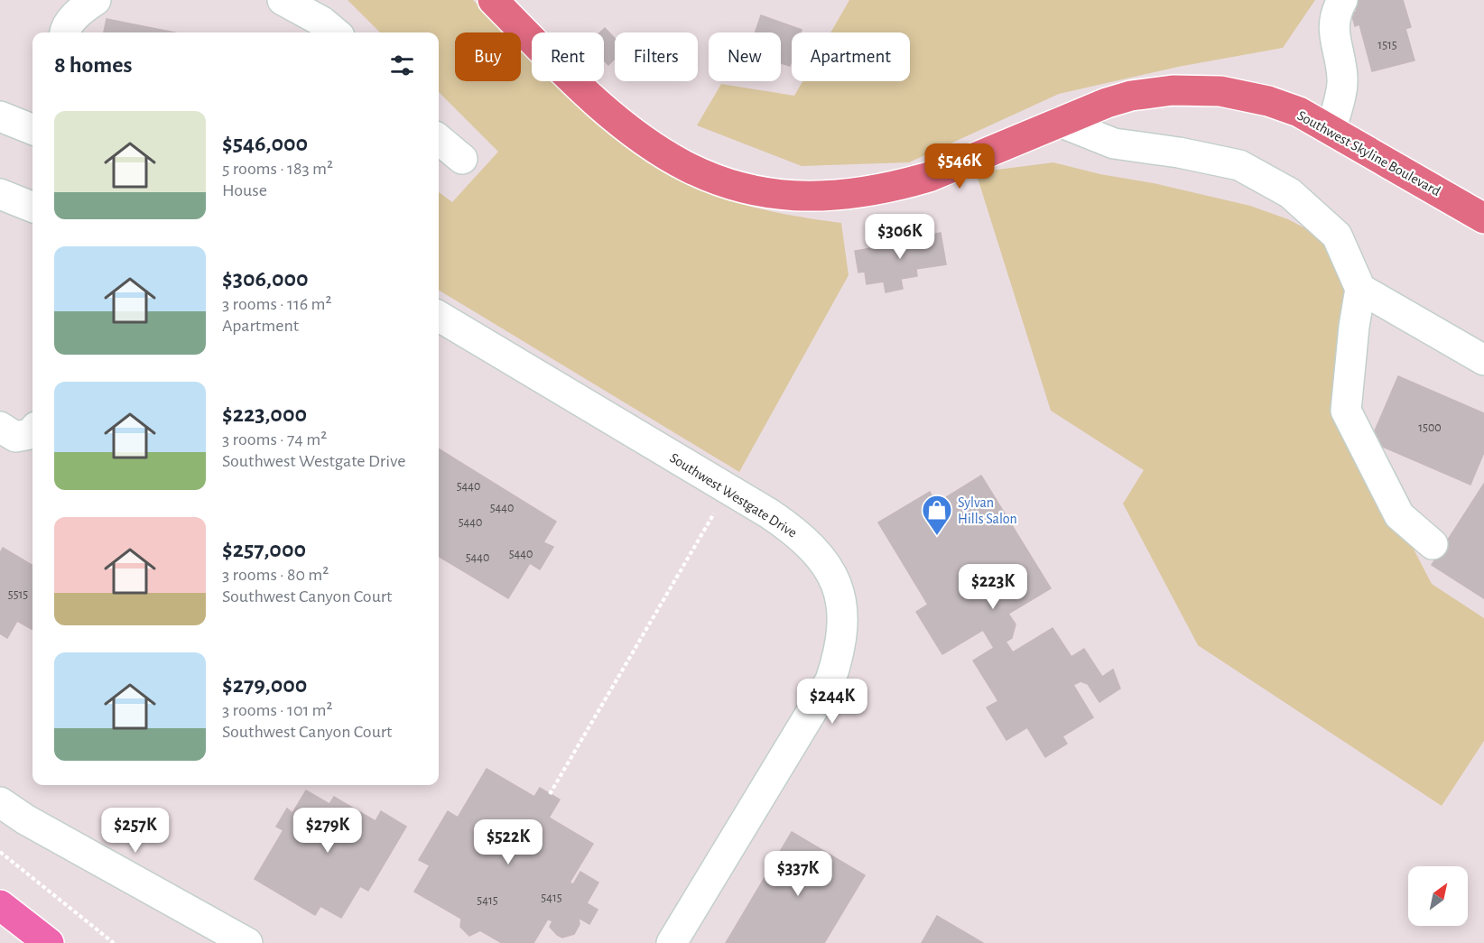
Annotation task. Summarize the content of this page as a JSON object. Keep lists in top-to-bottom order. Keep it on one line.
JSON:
{"streets":{"main road":["Southwest Skyline Boulevard"],"street":["Southwest Westgate Drive"]},"places":{"shop":["Sylvan Hills Salon"]},"house_numbers":["1515","1500","5440","5440","5440","5440","5440","5515","5415","5415"],"north":"top right","page":{"chip":["Buy","Rent","Filters","New","Apartment"],"heading":"8 homes","list":[{"name":"$546,000","note":"5 rooms · 183 m² · House"},{"name":"$306,000","note":"3 rooms · 116 m² · Apartment"},{"name":"$223,000","note":"3 rooms · 74 m² · Southwest Westgate Drive"},{"name":"$257,000","note":"3 rooms · 80 m² · Southwest Canyon Court"},{"name":"$279,000","note":"3 rooms · 101 m² · Southwest Canyon Court"}],"price":["$546K","$306K","$223K","$244K","$257K","$279K","$522K","$337K"]}}
